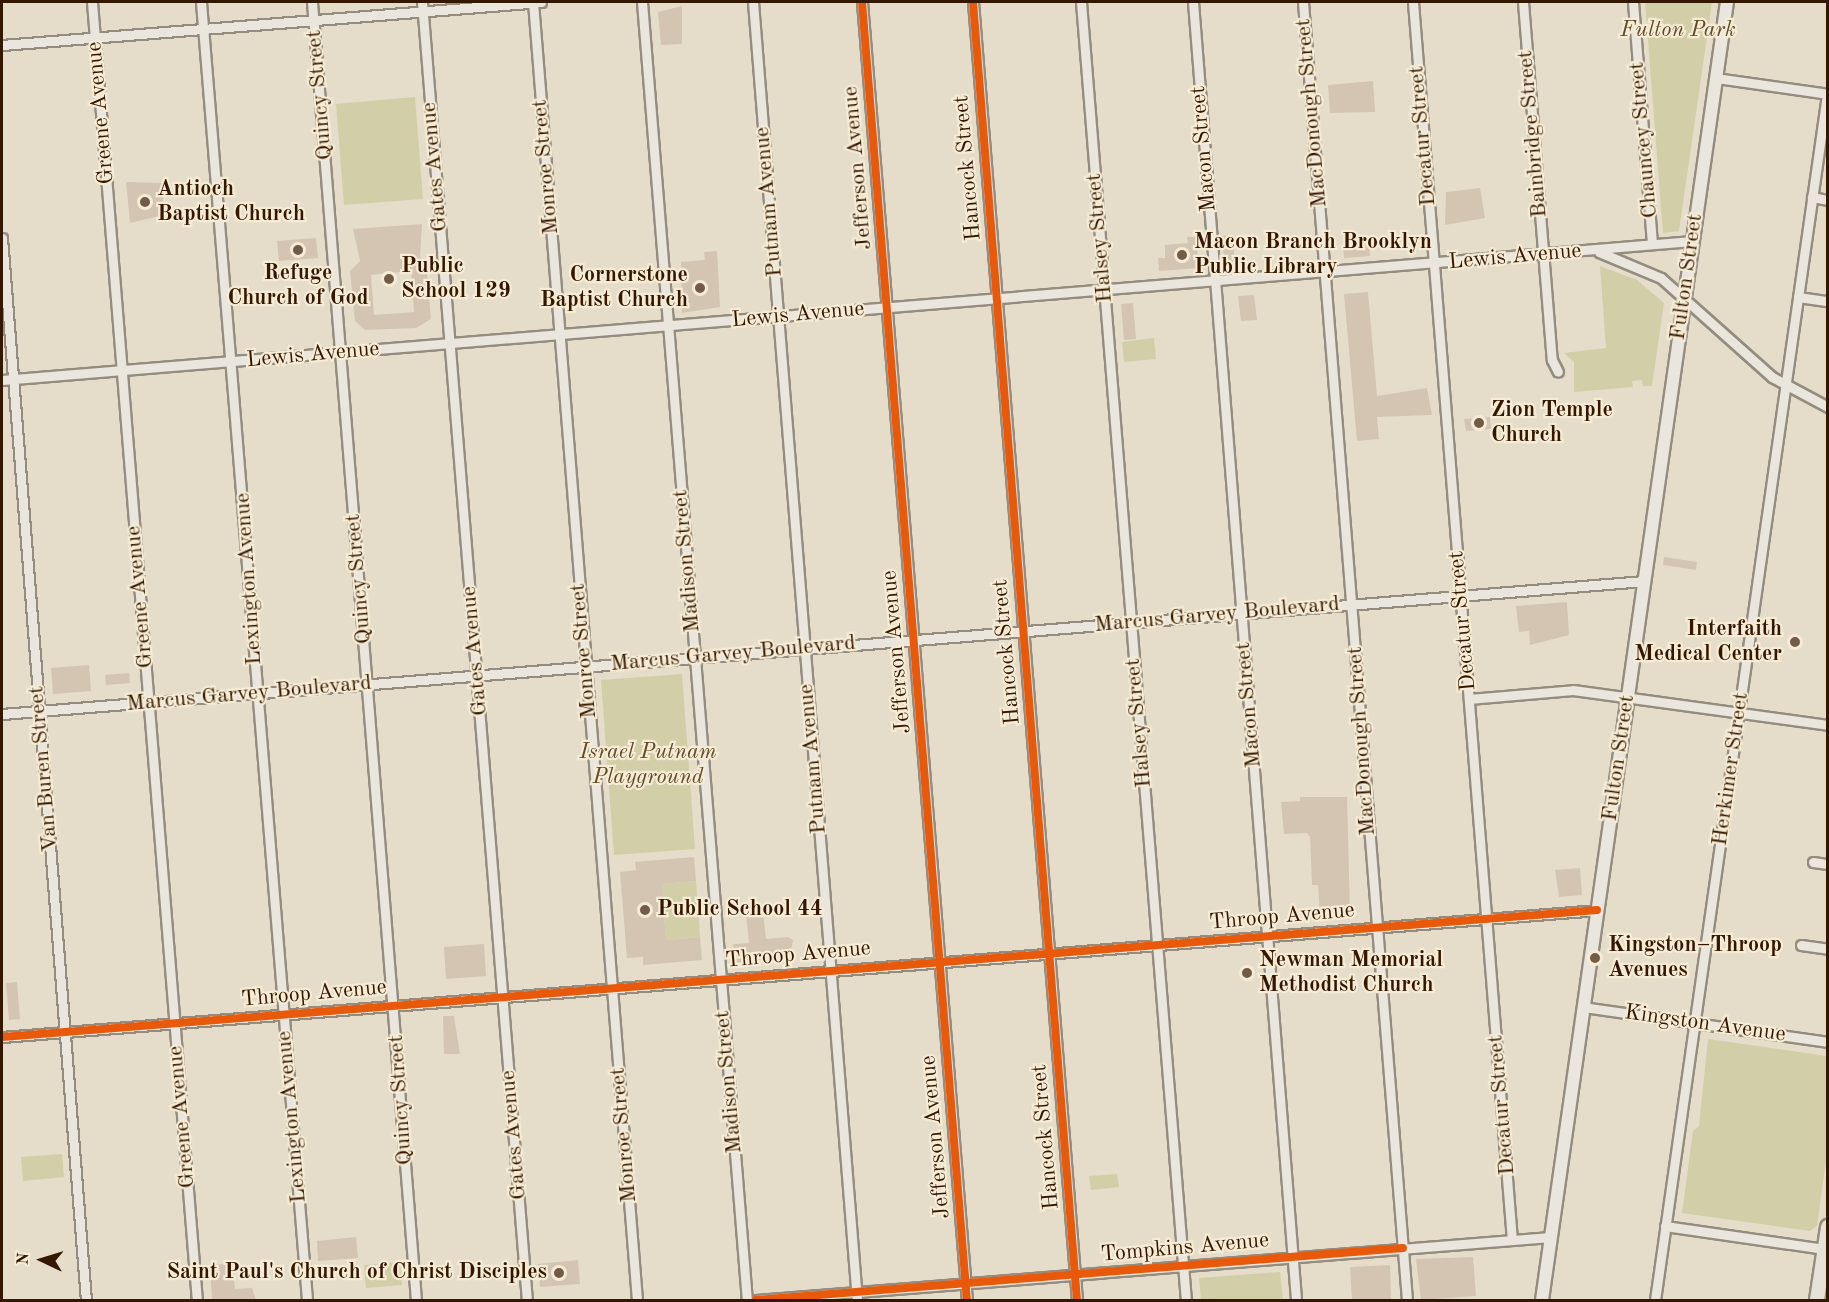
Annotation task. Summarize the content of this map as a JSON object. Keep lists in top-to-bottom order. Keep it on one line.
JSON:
{"streets":{"main road":["Fulton Street"],"street":["Quincy Street","Greene Avenue","MacDonough Street","Bainbridge Street","Decatur Street","Chauncey Street","Macon Street","Gates Avenue","Monroe Street","Jefferson Avenue","Hancock Street","Putnam Avenue","Halsey Street","Lewis Avenue","Madison Street","Lexington Avenue","Marcus Garvey Boulevard","Van Buren Street","Herkimer Street","Throop Avenue","Kingston Avenue","Tompkins Avenue"]},"crossings":[["Quincy Street","Lewis Avenue"],["Quincy Street","Marcus Garvey Boulevard"],["Quincy Street","Throop Avenue"],["Greene Avenue","Lewis Avenue"],["Greene Avenue","Marcus Garvey Boulevard"],["Greene Avenue","Throop Avenue"],["MacDonough Street","Lewis Avenue"],["MacDonough Street","Marcus Garvey Boulevard"],["MacDonough Street","Throop Avenue"],["MacDonough Street","Tompkins Avenue"],["Bainbridge Street","Lewis Avenue"],["Decatur Street","Lewis Avenue"],["Decatur Street","Marcus Garvey Boulevard"],["Decatur Street","Throop Avenue"],["Decatur Street","Tompkins Avenue"],["Chauncey Street","Lewis Avenue"],["Macon Street","Lewis Avenue"],["Macon Street","Marcus Garvey Boulevard"],["Macon Street","Throop Avenue"],["Macon Street","Tompkins Avenue"],["Gates Avenue","Lewis Avenue"],["Gates Avenue","Marcus Garvey Boulevard"],["Gates Avenue","Throop Avenue"],["Monroe Street","Lewis Avenue"],["Monroe Street","Marcus Garvey Boulevard"],["Monroe Street","Throop Avenue"],["Jefferson Avenue","Lewis Avenue"],["Jefferson Avenue","Marcus Garvey Boulevard"],["Jefferson Avenue","Throop Avenue"],["Jefferson Avenue","Tompkins Avenue"],["Hancock Street","Lewis Avenue"],["Hancock Street","Marcus Garvey Boulevard"],["Hancock Street","Throop Avenue"],["Hancock Street","Tompkins Avenue"],["Putnam Avenue","Lewis Avenue"],["Putnam Avenue","Marcus Garvey Boulevard"],["Putnam Avenue","Throop Avenue"],["Putnam Avenue","Tompkins Avenue"],["Halsey Street","Lewis Avenue"],["Halsey Street","Marcus Garvey Boulevard"],["Halsey Street","Throop Avenue"],["Halsey Street","Tompkins Avenue"],["Lewis Avenue","Fulton Street"],["Lewis Avenue","Madison Street"],["Lewis Avenue","Lexington Avenue"],["Lewis Avenue","Van Buren Street"],["Lewis Avenue","Herkimer Street"],["Fulton Street","Marcus Garvey Boulevard"],["Fulton Street","Throop Avenue"],["Fulton Street","Kingston Avenue"],["Fulton Street","Tompkins Avenue"],["Madison Street","Marcus Garvey Boulevard"],["Madison Street","Throop Avenue"],["Lexington Avenue","Marcus Garvey Boulevard"],["Lexington Avenue","Throop Avenue"],["Marcus Garvey Boulevard","Van Buren Street"],["Van Buren Street","Throop Avenue"],["Herkimer Street","Kingston Avenue"]],"parks":["Fulton Park","Israel Putnam Playground"],"places":["Antioch Baptist Church","Refuge Church of God","Macon Branch Brooklyn Public Library","Public School 129","Cornerstone Baptist Church","Zion Temple Church","Interfaith Medical Center","Public School 44","Kingston–Throop Avenues","Newman Memorial Methodist Church","Saint Paul's Church of Christ Disciples"],"north":"left"}
